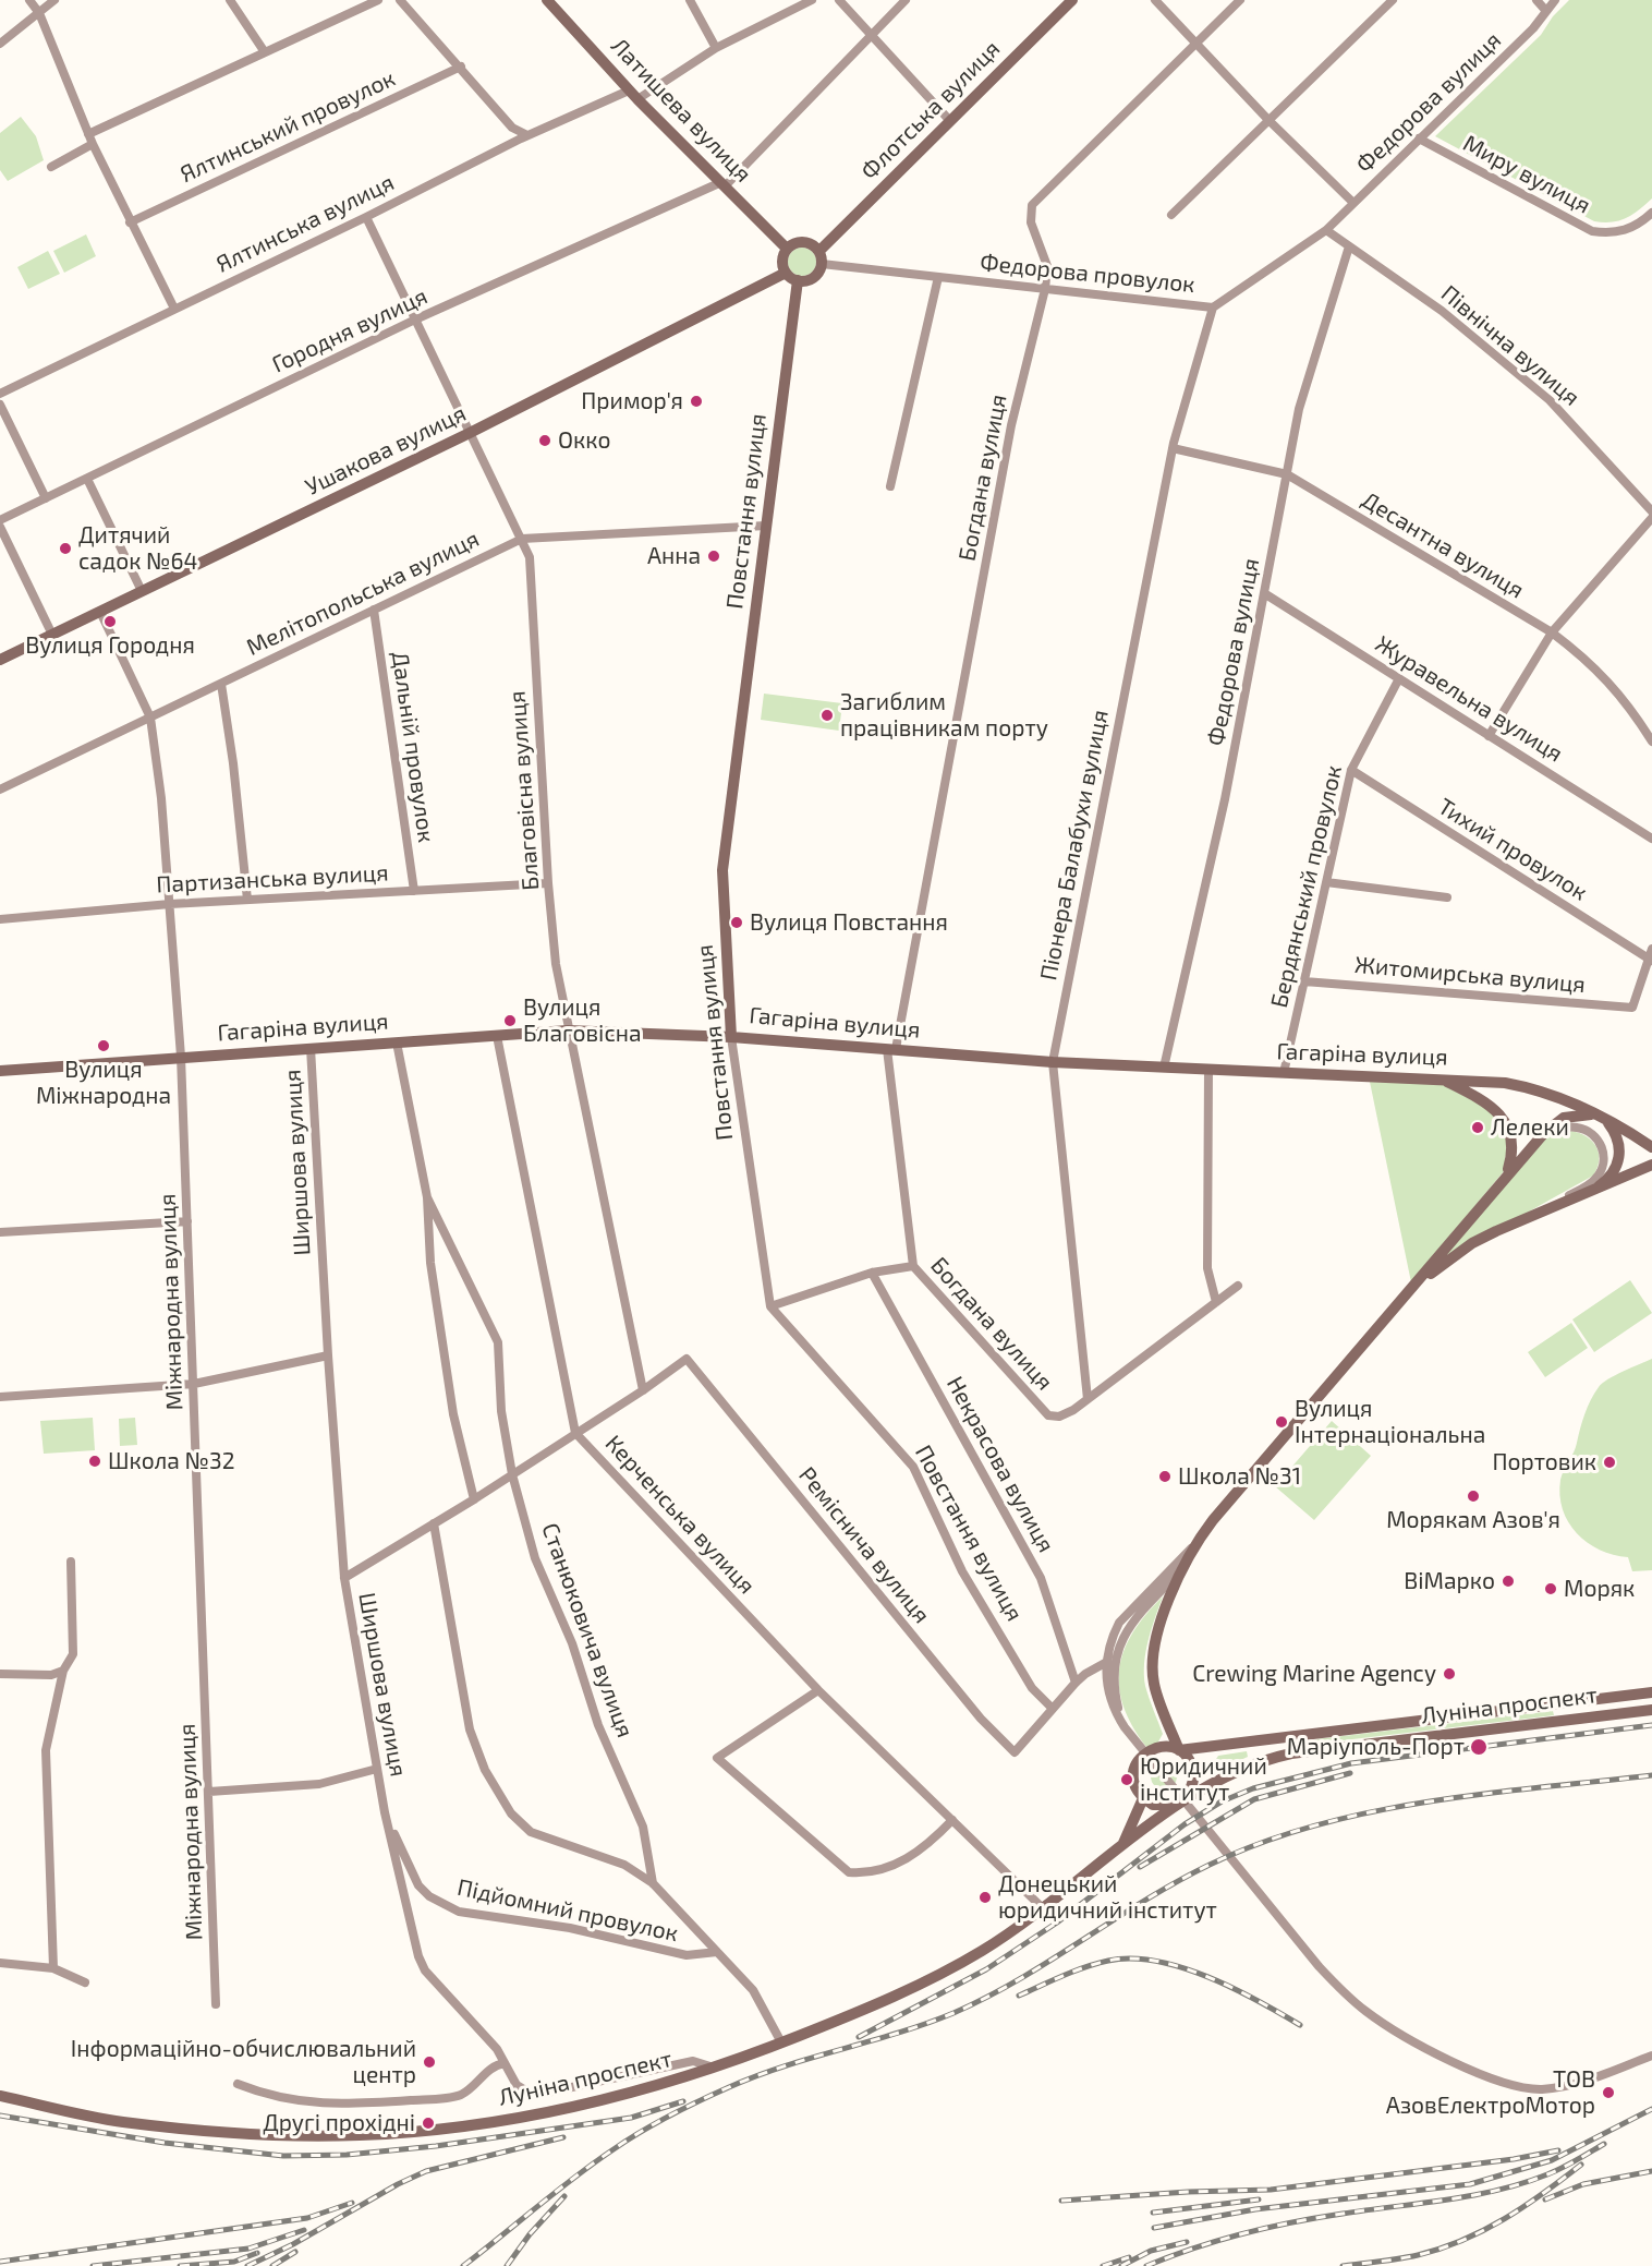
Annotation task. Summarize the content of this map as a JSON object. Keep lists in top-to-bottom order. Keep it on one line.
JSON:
{"streets":{"street":["Федорова вулиця","Латишева вулиця","Флотська вулиця","Ялтинський провулок","Миру вулиця","Ялтинська вулиця","Федорова провулок","Городня вулиця","Північна вулиця","Ушакова вулиця","Богдана вулиця","Повстання вулиця","Десантна вулиця","Мелітопольська вулиця","Журавельна вулиця","Дальній провулок","Благовісна вулиця","Піонера Балабухи вулиця","Тихий провулок","Партизанська вулиця","Бердянський провулок","Житомирська вулиця","Гагаріна вулиця","Ширшова вулиця","Міжнародна вулиця","Некрасова вулиця","Керченська вулиця","Реміснича вулиця","Станюковича вулиця","Луніна проспект","Підйомний провулок"]},"crossings":[["Федорова вулиця","Миру вулиця"],["Федорова вулиця","Федорова провулок"],["Федорова вулиця","Північна вулиця"],["Федорова вулиця","Десантна вулиця"],["Федорова вулиця","Журавельна вулиця"],["Федорова вулиця","Гагаріна вулиця"],["Латишева вулиця","Флотська вулиця"],["Латишева вулиця","Ялтинська вулиця"],["Латишева вулиця","Федорова провулок"],["Латишева вулиця","Городня вулиця"],["Латишева вулиця","Ушакова вулиця"],["Латишева вулиця","Повстання вулиця"],["Флотська вулиця","Федорова провулок"],["Флотська вулиця","Ушакова вулиця"],["Флотська вулиця","Повстання вулиця"],["Ялтинська вулиця","Благовісна вулиця"],["Федорова провулок","Північна вулиця"],["Федорова провулок","Ушакова вулиця"],["Федорова провулок","Богдана вулиця"],["Федорова провулок","Повстання вулиця"],["Федорова провулок","Піонера Балабухи вулиця"],["Городня вулиця","Благовісна вулиця"],["Ушакова вулиця","Повстання вулиця"],["Ушакова вулиця","Благовісна вулиця"],["Ушакова вулиця","Міжнародна вулиця"],["Богдана вулиця","Піонера Балабухи вулиця"],["Богдана вулиця","Гагаріна вулиця"],["Повстання вулиця","Мелітопольська вулиця"],["Повстання вулиця","Гагаріна вулиця"],["Повстання вулиця","Реміснича вулиця"],["Десантна вулиця","Піонера Балабухи вулиця"],["Мелітопольська вулиця","Дальній провулок"],["Мелітопольська вулиця","Благовісна вулиця"],["Мелітопольська вулиця","Міжнародна вулиця"],["Журавельна вулиця","Бердянський провулок"],["Дальній провулок","Партизанська вулиця"],["Благовісна вулиця","Партизанська вулиця"],["Благовісна вулиця","Гагаріна вулиця"],["Благовісна вулиця","Реміснича вулиця"],["Піонера Балабухи вулиця","Гагаріна вулиця"],["Тихий провулок","Бердянський провулок"],["Тихий провулок","Житомирська вулиця"],["Партизанська вулиця","Міжнародна вулиця"],["Бердянський провулок","Житомирська вулиця"],["Бердянський провулок","Гагаріна вулиця"],["Гагаріна вулиця","Ширшова вулиця"],["Гагаріна вулиця","Міжнародна вулиця"],["Гагаріна вулиця","Керченська вулиця"],["Гагаріна вулиця","Станюковича вулиця"],["Ширшова вулиця","Луніна проспект"],["Ширшова вулиця","Підйомний провулок"],["Керченська вулиця","Луніна проспект"]],"places":["Примор'я","Окко","Дитячий садок №64","Анна","Вулиця Городня","Загиблим працівникам порту","Вулиця Повстання","Вулиця Благовісна","Вулиця Міжнародна","Лелеки","Вулиця Інтернаціональна","Школа №32","Портовик","Школа №31","Морякам Азов'я","ВіМарко","Моряк","Crewing Marine Agency","Маріуполь-Порт","Юридичний інститут","Донецький юридичний інститут","Інформаційно-обчислювальний центр","ТОВ АзовЕлектроМотор","Другі прохідні"]}
